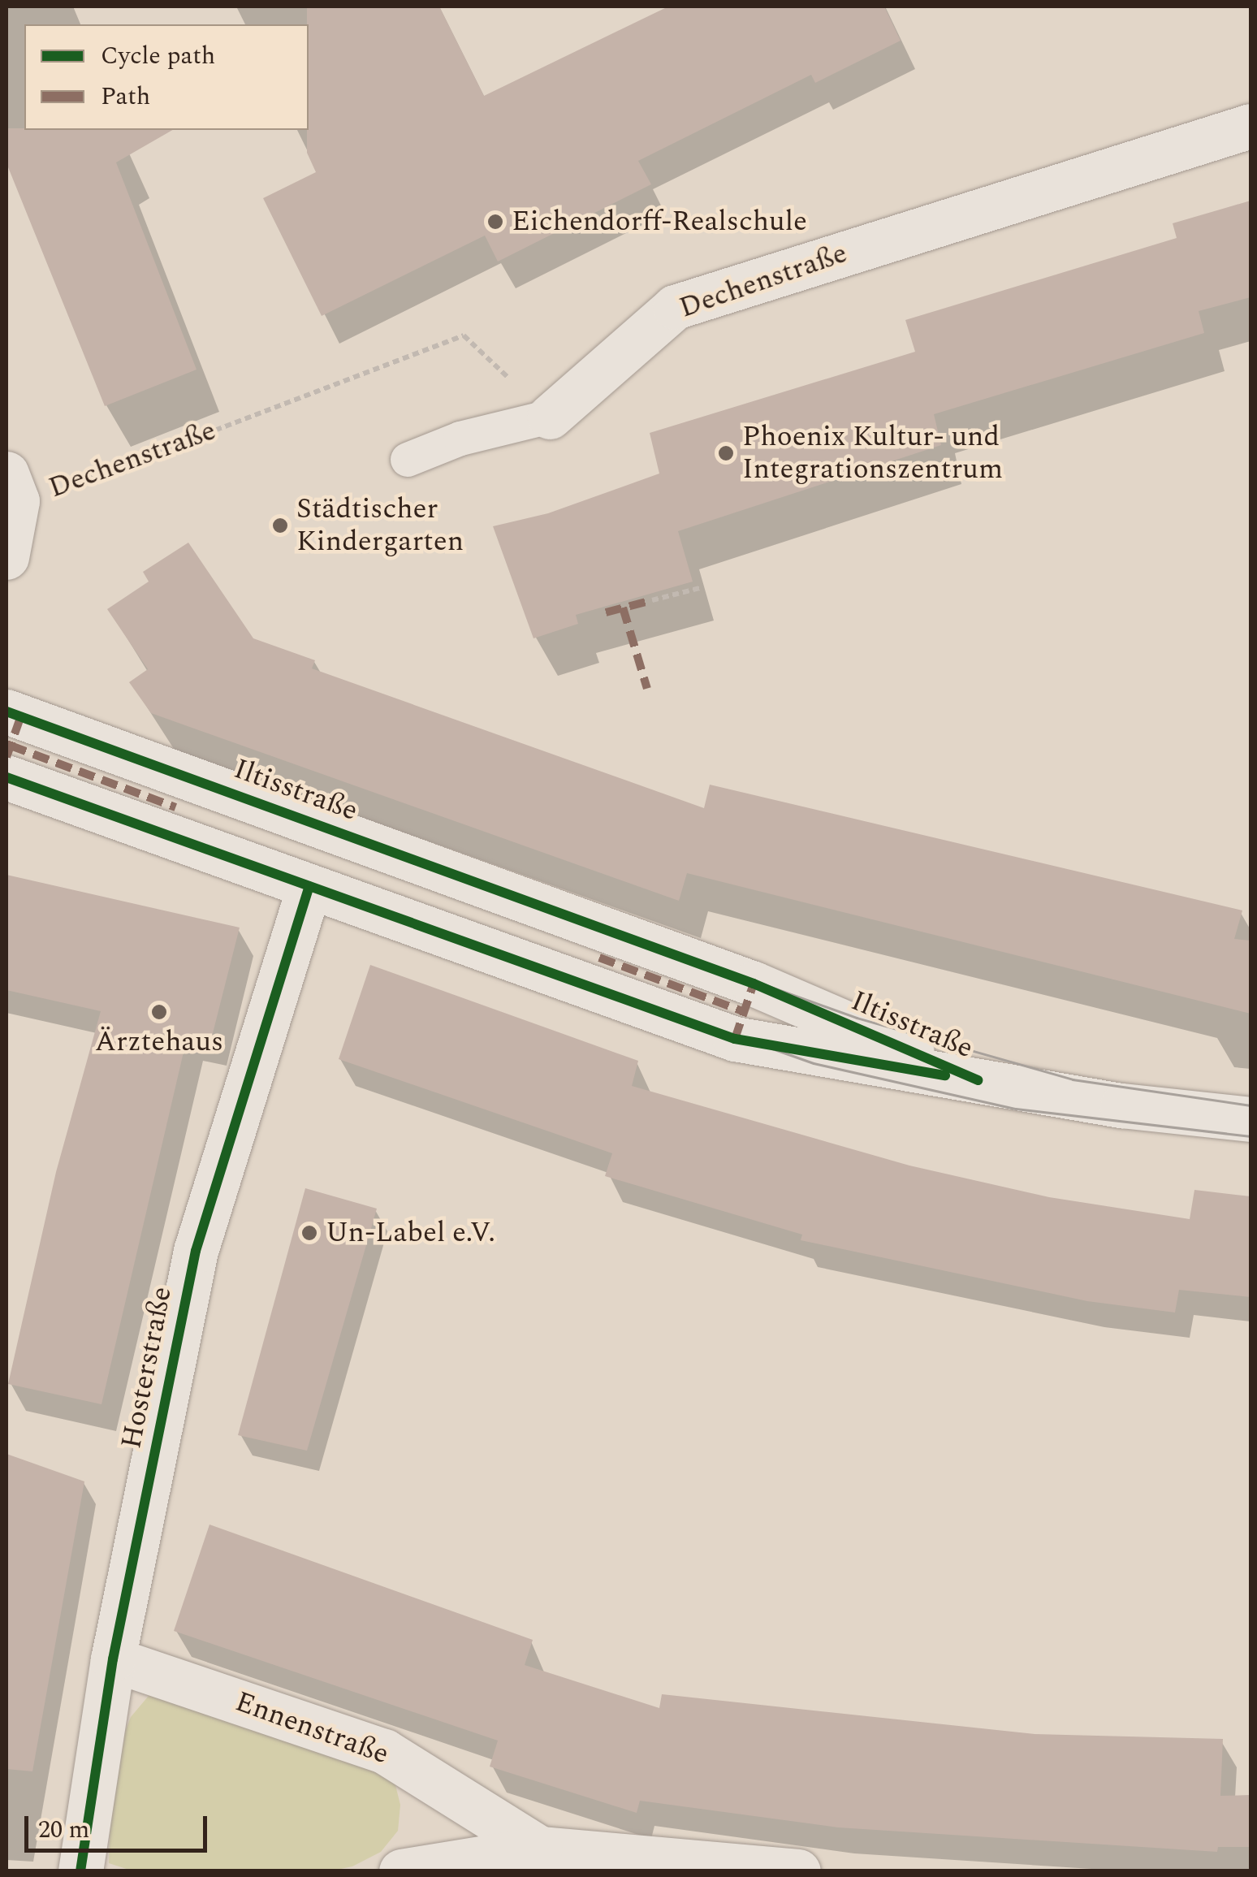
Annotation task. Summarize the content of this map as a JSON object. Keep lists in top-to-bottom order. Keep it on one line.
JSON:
{"streets":{"street":["Dechenstraße","Iltisstraße","Hosterstraße","Ennenstraße"]},"crossings":[["Iltisstraße","Hosterstraße"],["Hosterstraße","Ennenstraße"]],"places":["Eichendorff-Realschule","Phoenix Kultur- und Integrationszentrum","Städtischer Kindergarten","Ärztehaus","Un-Label e.V."],"legend":["Cycle path","Path"],"scale_bar":"20 m"}
